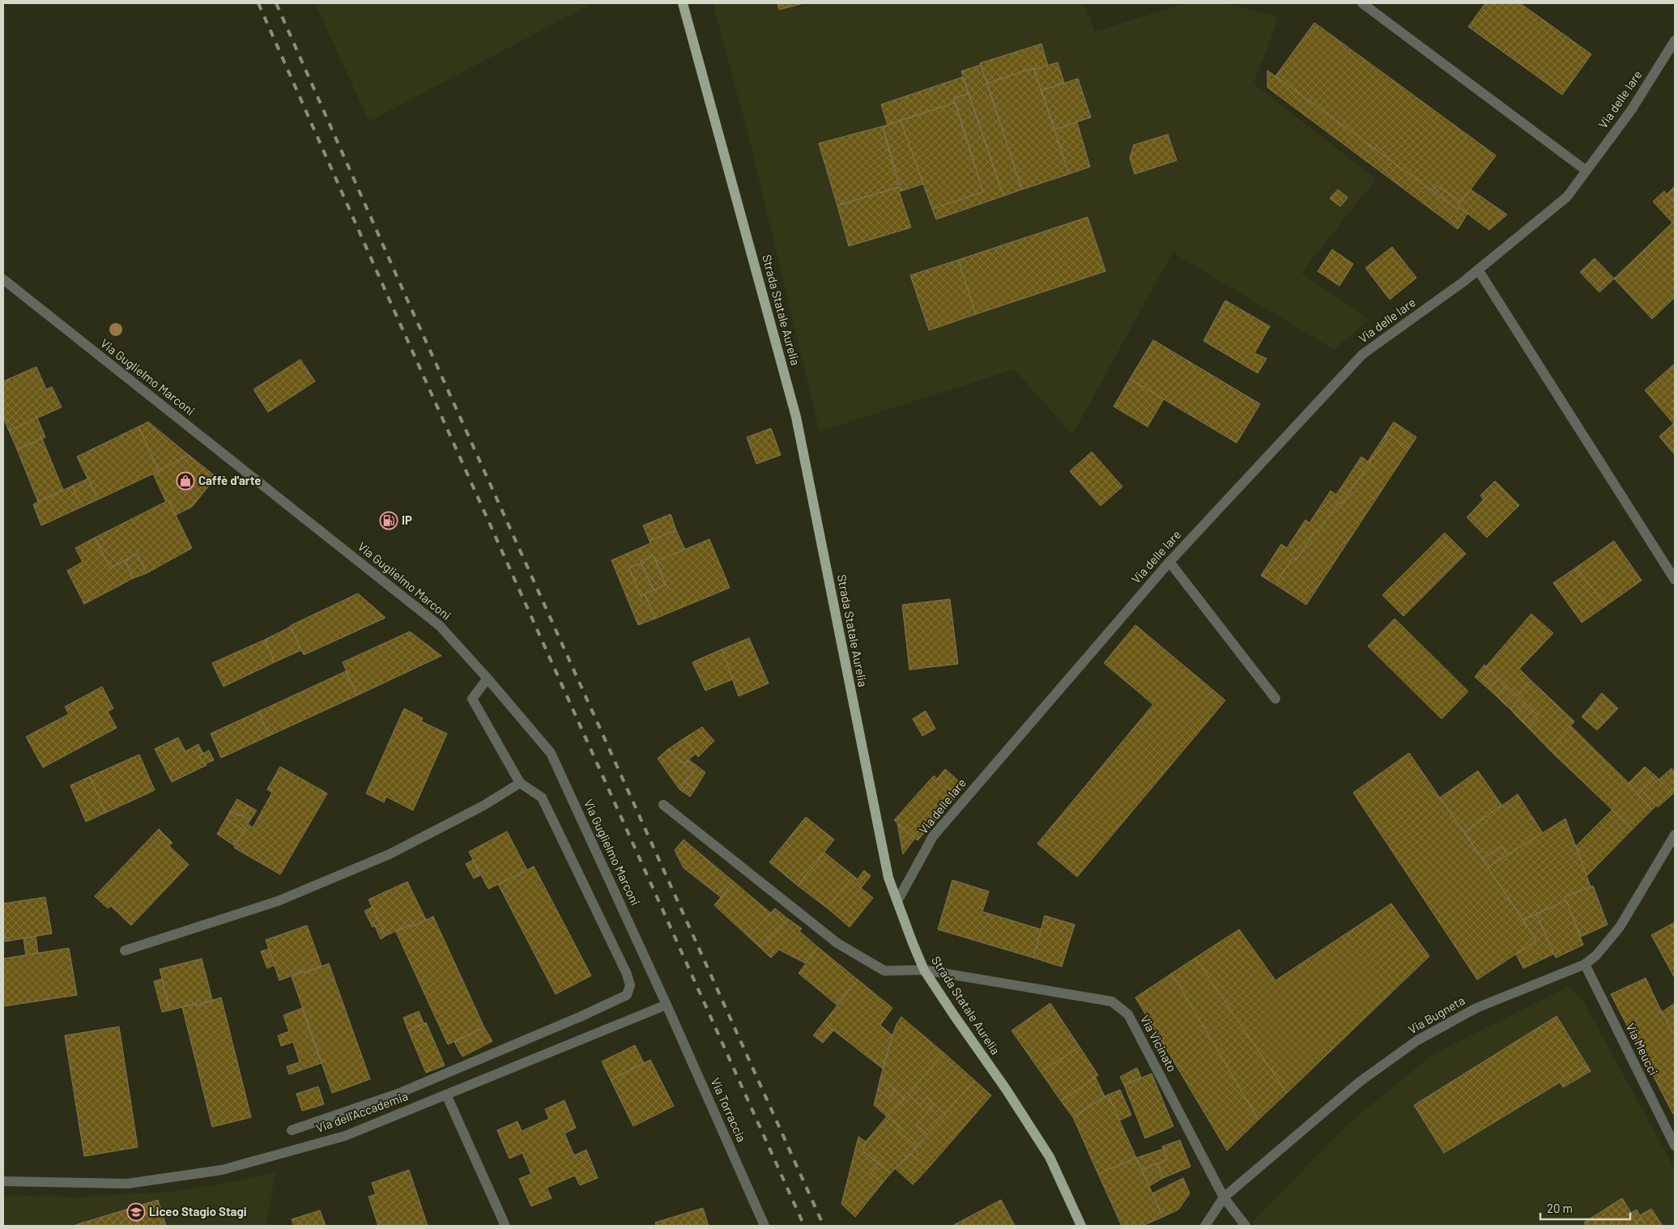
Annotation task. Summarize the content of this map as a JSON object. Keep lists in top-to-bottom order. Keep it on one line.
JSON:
{"streets":{"main road":["Strada Statale Aurelia"],"street":["Via delle Iare","Via Guglielmo Marconi","Via Bugneta","Via Vicinato","Via Meucci","Via Torraccia","Via dell'Accademia"]},"crossings":[["Via delle Iare","Strada Statale Aurelia"],["Strada Statale Aurelia","Via Vicinato"],["Via Guglielmo Marconi","Via Torraccia"],["Via Guglielmo Marconi","Via dell'Accademia"],["Via Bugneta","Via Vicinato"],["Via Bugneta","Via Meucci"],["Via Torraccia","Via dell'Accademia"]],"places":{"shop":["Caffè d'arte"],"fuel station":["IP"],"school or university":["Liceo Stagio Stagi"]},"scale_bar":"20 m"}
